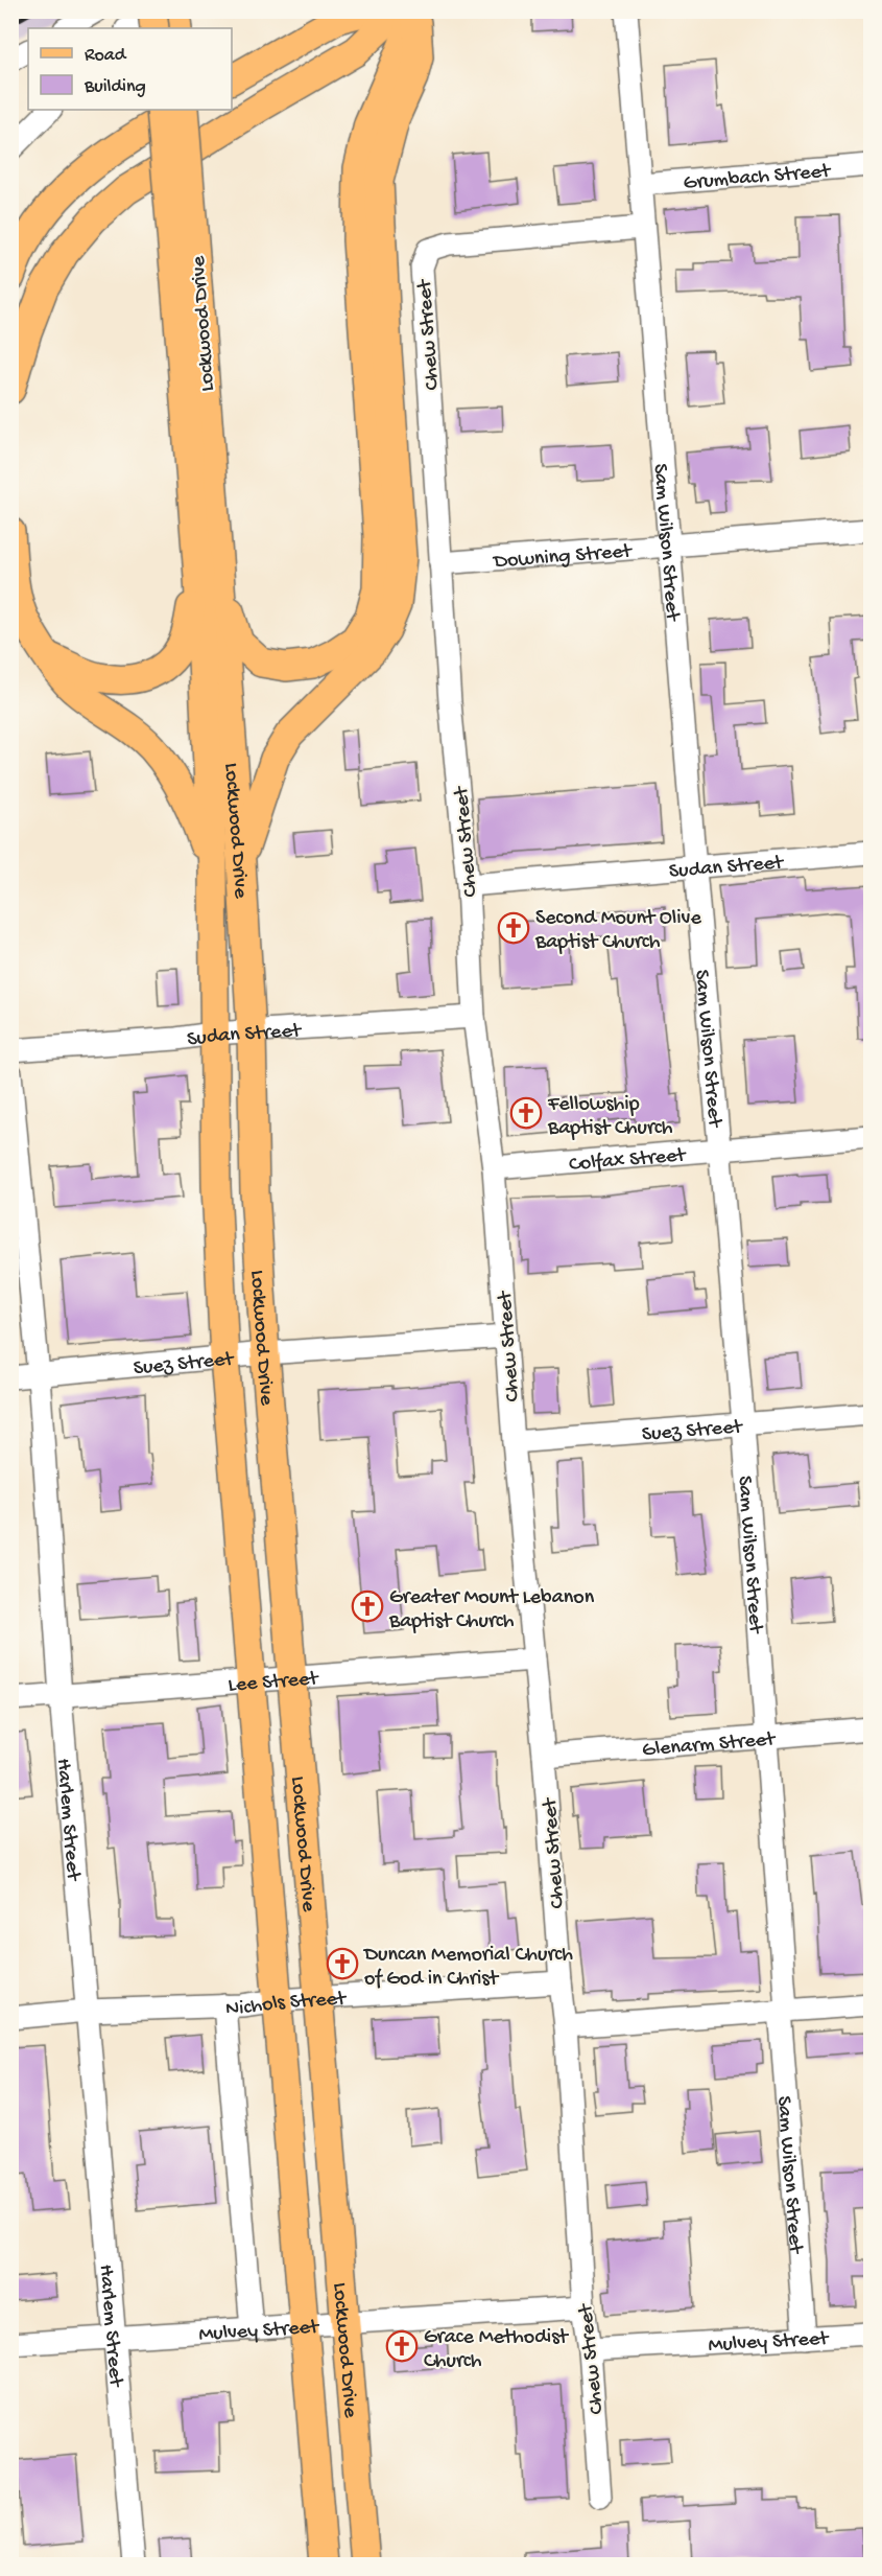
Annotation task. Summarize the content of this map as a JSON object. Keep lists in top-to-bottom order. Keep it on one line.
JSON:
{"streets":{"main road":["Lockwood Drive"],"street":["Grumbach Street","Chew Street","Sam Wilson Street","Downing Street","Sudan Street","Colfax Street","Suez Street","Lee Street","Glenarm Street","Harlem Street","Nichols Street","Mulvey Street"]},"crossings":[["Grumbach Street","Sam Wilson Street"],["Lockwood Drive","Sudan Street"],["Lockwood Drive","Suez Street"],["Lockwood Drive","Lee Street"],["Lockwood Drive","Nichols Street"],["Lockwood Drive","Mulvey Street"],["Chew Street","Sam Wilson Street"],["Chew Street","Downing Street"],["Chew Street","Sudan Street"],["Chew Street","Colfax Street"],["Chew Street","Suez Street"],["Chew Street","Lee Street"],["Chew Street","Glenarm Street"],["Chew Street","Nichols Street"],["Chew Street","Mulvey Street"],["Sam Wilson Street","Downing Street"],["Sam Wilson Street","Sudan Street"],["Sam Wilson Street","Colfax Street"],["Sam Wilson Street","Suez Street"],["Sam Wilson Street","Glenarm Street"],["Sam Wilson Street","Mulvey Street"],["Suez Street","Harlem Street"],["Lee Street","Harlem Street"],["Harlem Street","Nichols Street"],["Harlem Street","Mulvey Street"]],"places":{"church":["Second Mount Olive Baptist Church","Fellowship Baptist Church","Greater Mount Lebanon Baptist Church","Duncan Memorial Church of God in Christ","Grace Methodist Church"]},"legend":["Road","Building"]}
